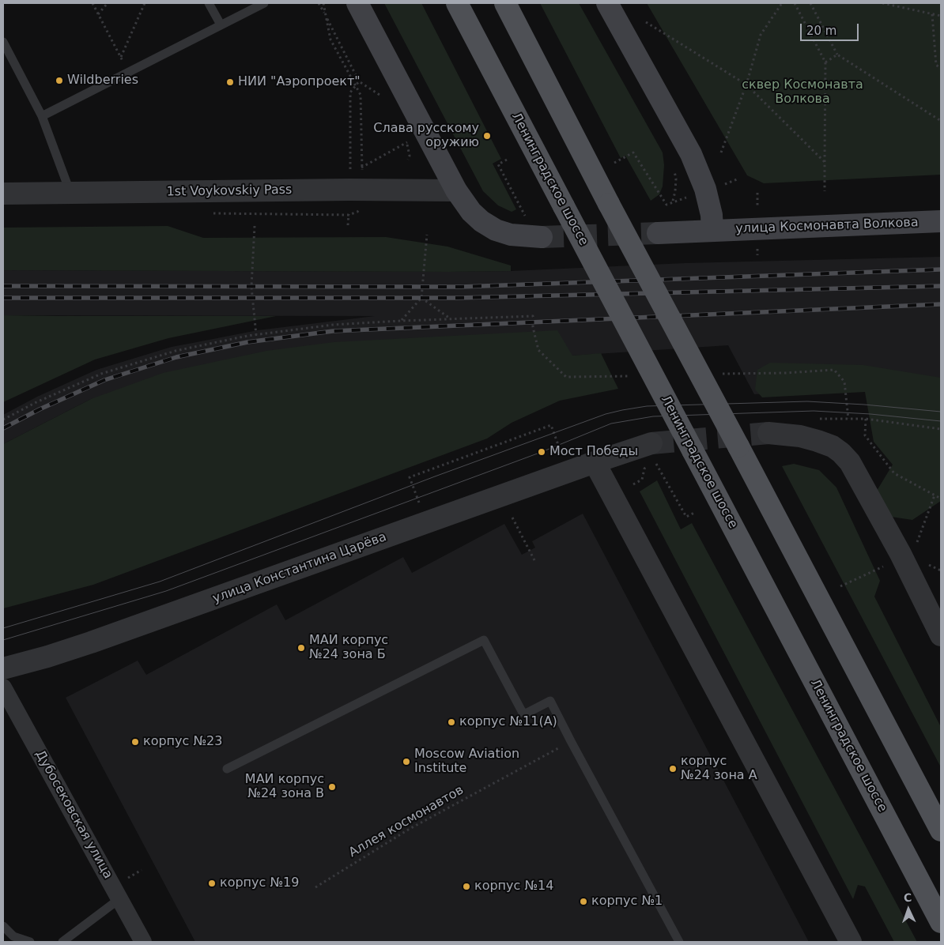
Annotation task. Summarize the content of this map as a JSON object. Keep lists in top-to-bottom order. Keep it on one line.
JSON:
{"streets":{"main road":["Ленинградское шоссе","улица Космонавта Волкова"],"street":["1st Voykovskiy Pass","улица Константина Царёва","Дубосековская улица"],"path":["Аллея космонавтов"]},"parks":["сквер Космонавта Волкова"],"places":["Wildberries","НИИ \"Аэропроект\"","Слава русскому оружию","Мост Победы","МАИ корпус №24 зона Б","корпус №11(А)","корпус №23","Moscow Aviation Institute","корпус №24 зона А","МАИ корпус №24 зона В","корпус №19","корпус №14","корпус №1"],"scale_bar":"20 m","north":"top"}
